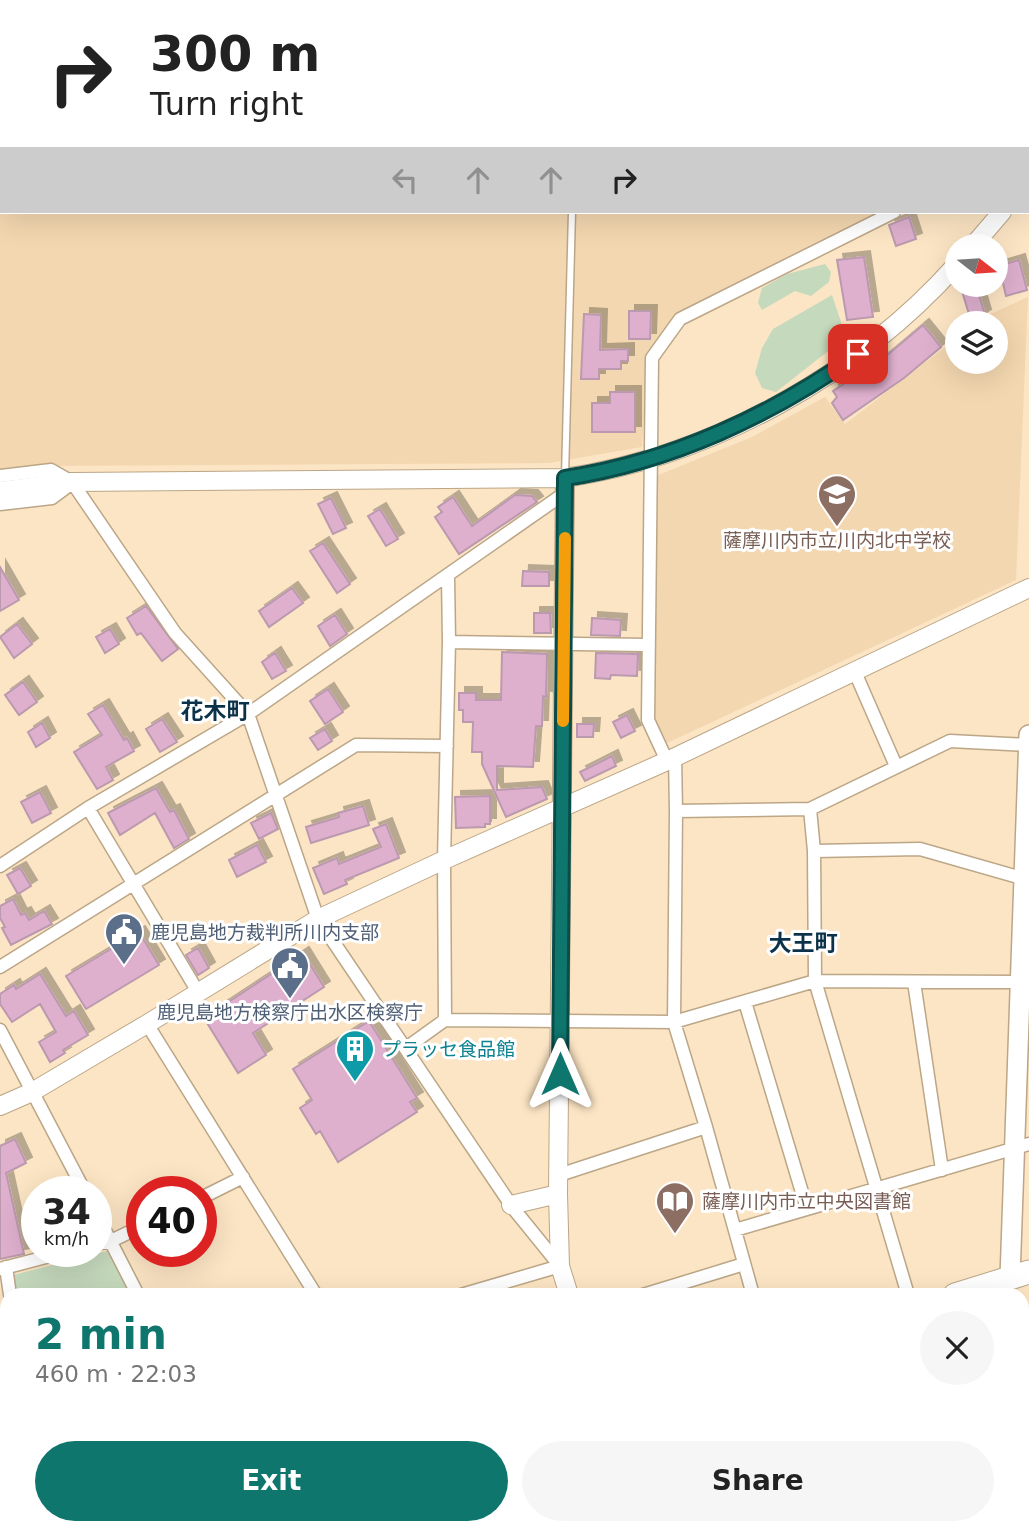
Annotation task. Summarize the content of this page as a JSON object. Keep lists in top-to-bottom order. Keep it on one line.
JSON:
{"districts":["花木町","大王町"],"places":{"school or university":["薩摩川内市立川内北中学校"],"public building":["鹿児島地方裁判所川内支部","鹿児島地方検察庁出水区検察庁"],"building":["プラッセ食品館"],"library":["薩摩川内市立中央図書館"]},"north":"right","page":{"turn":["300 m","Turn right"],"speed":"34 km/h","limit":"40","heading":["2 min","460 m · 22:03"],"buttons":["Exit","Share"]}}
